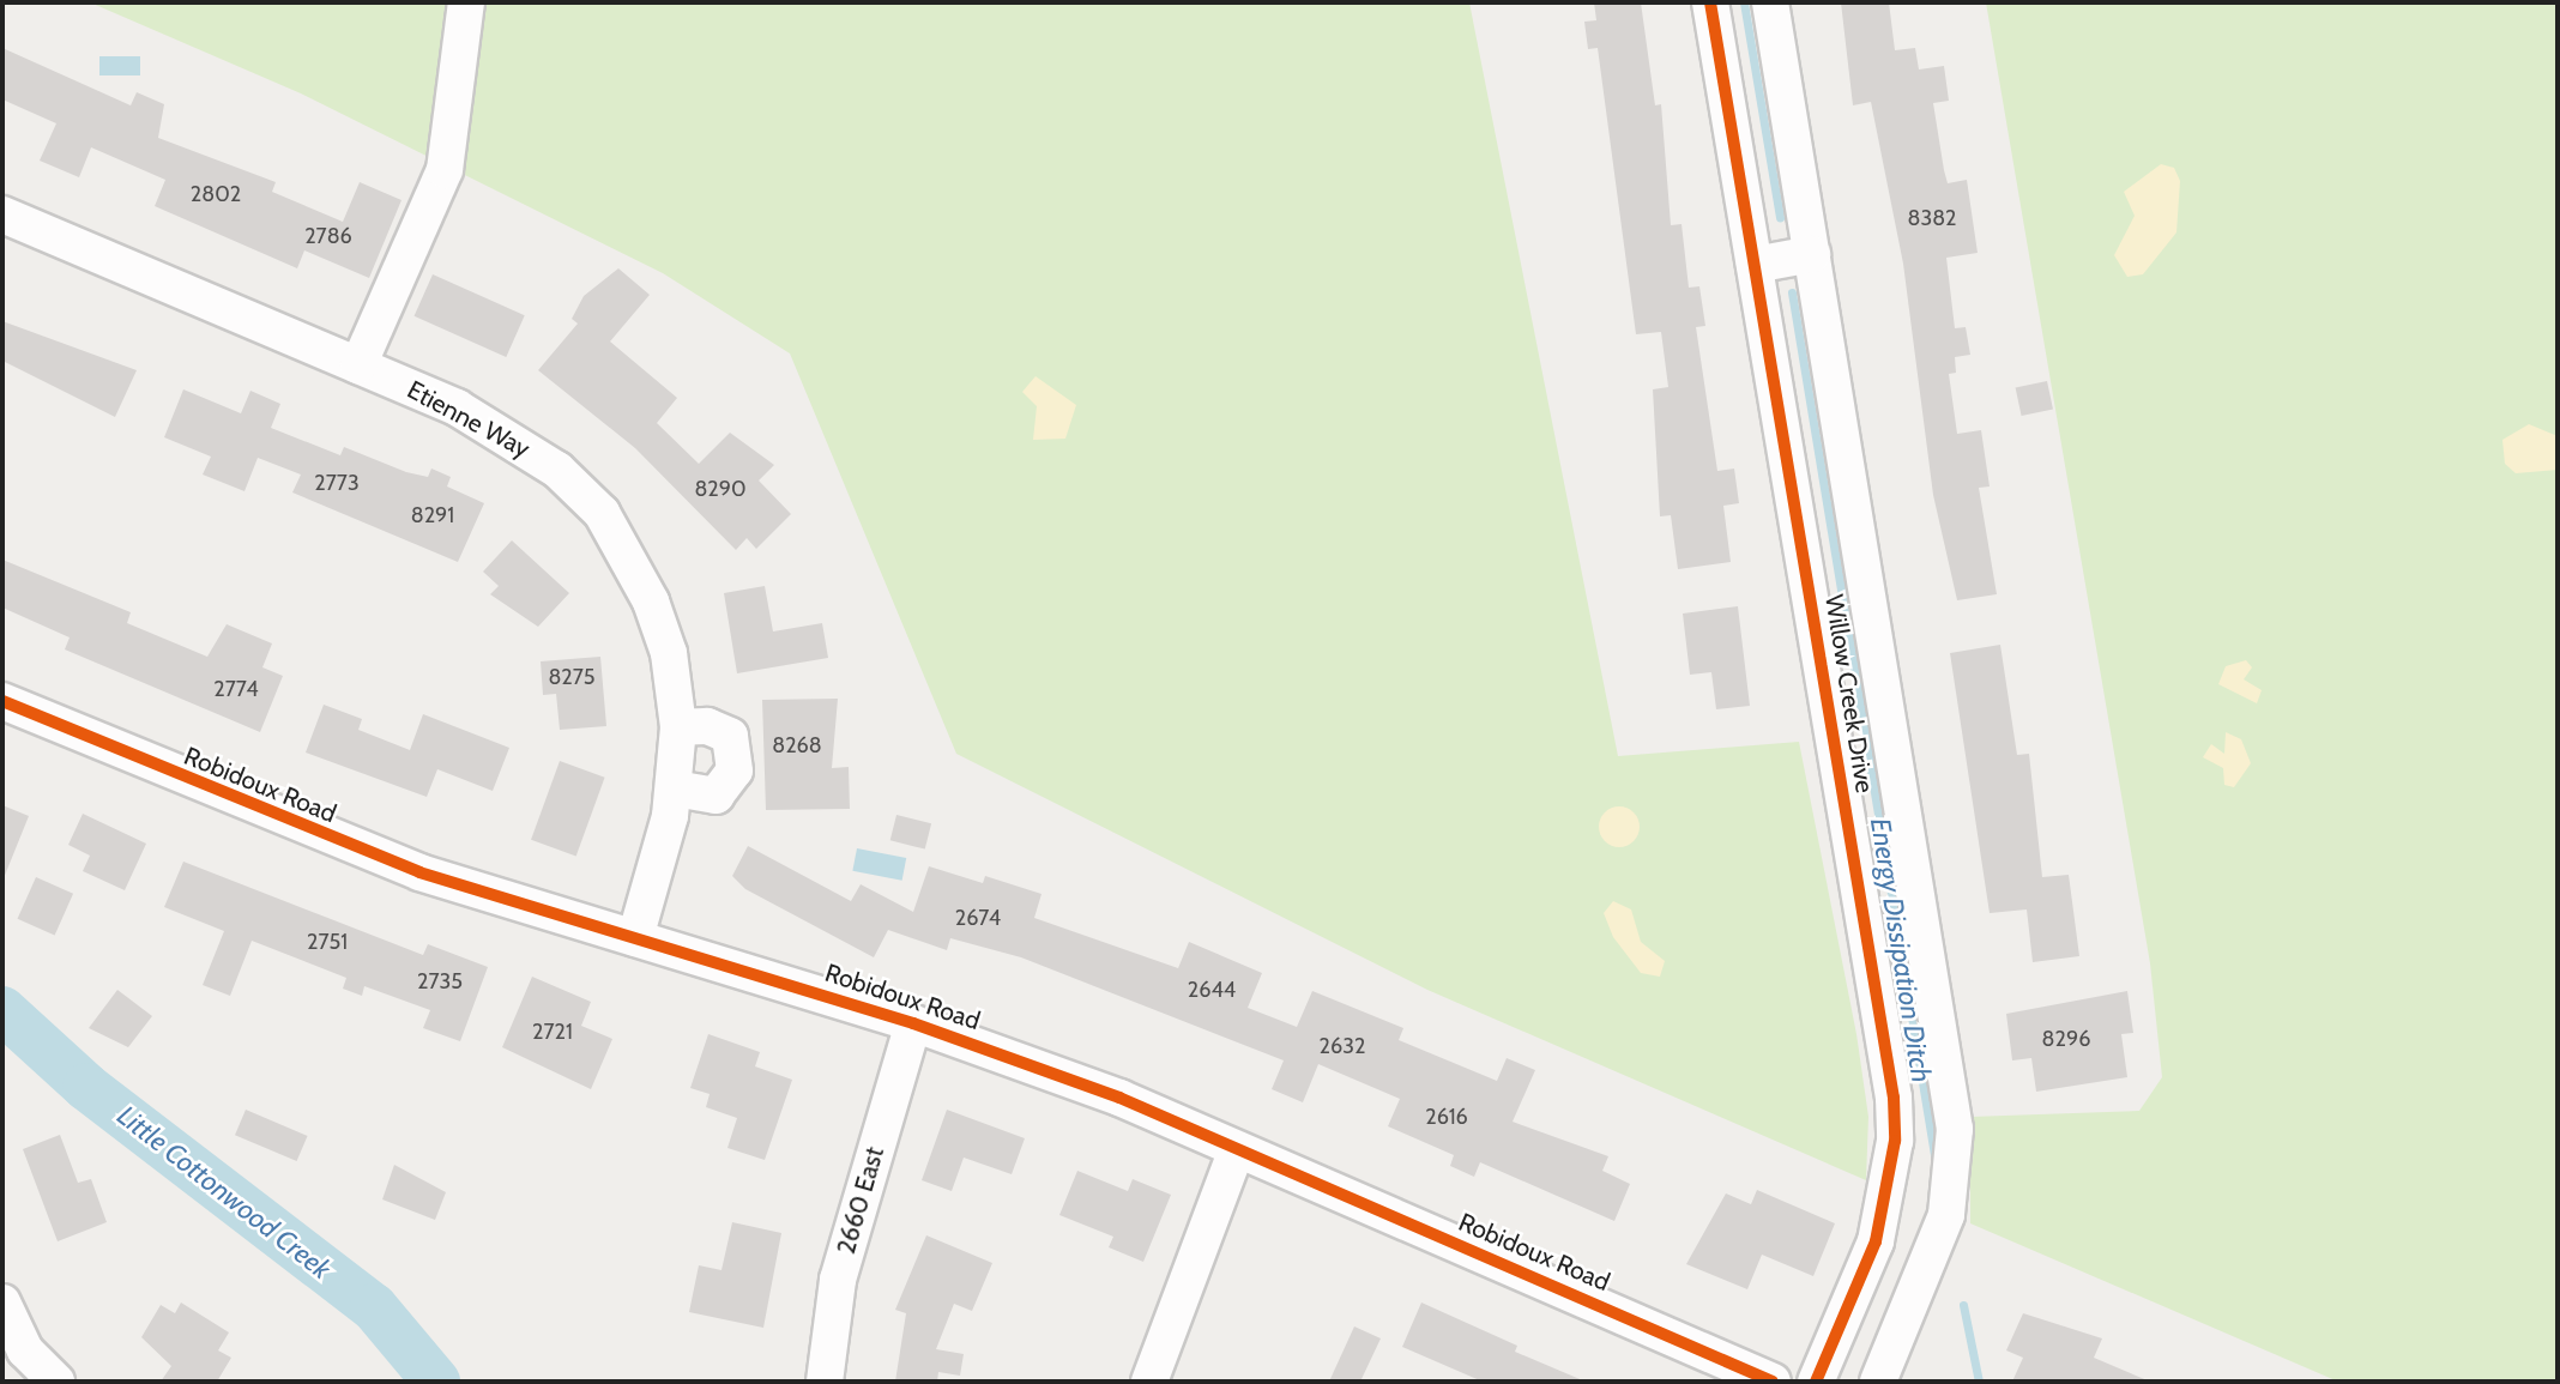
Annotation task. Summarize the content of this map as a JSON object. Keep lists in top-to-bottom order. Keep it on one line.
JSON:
{"streets":{"street":["Etienne Way","Willow Creek Drive","Robidoux Road","2660 East"]},"crossings":[["Etienne Way","Robidoux Road"],["Robidoux Road","2660 East"]],"water":["Energy Dissipation Ditch","Little Cottonwood Creek"],"house_numbers":["2802","8382","2786","2773","8290","8291","8275","2774","8268","2674","2751","2735","2644","2721","8296","2632","2616"]}
